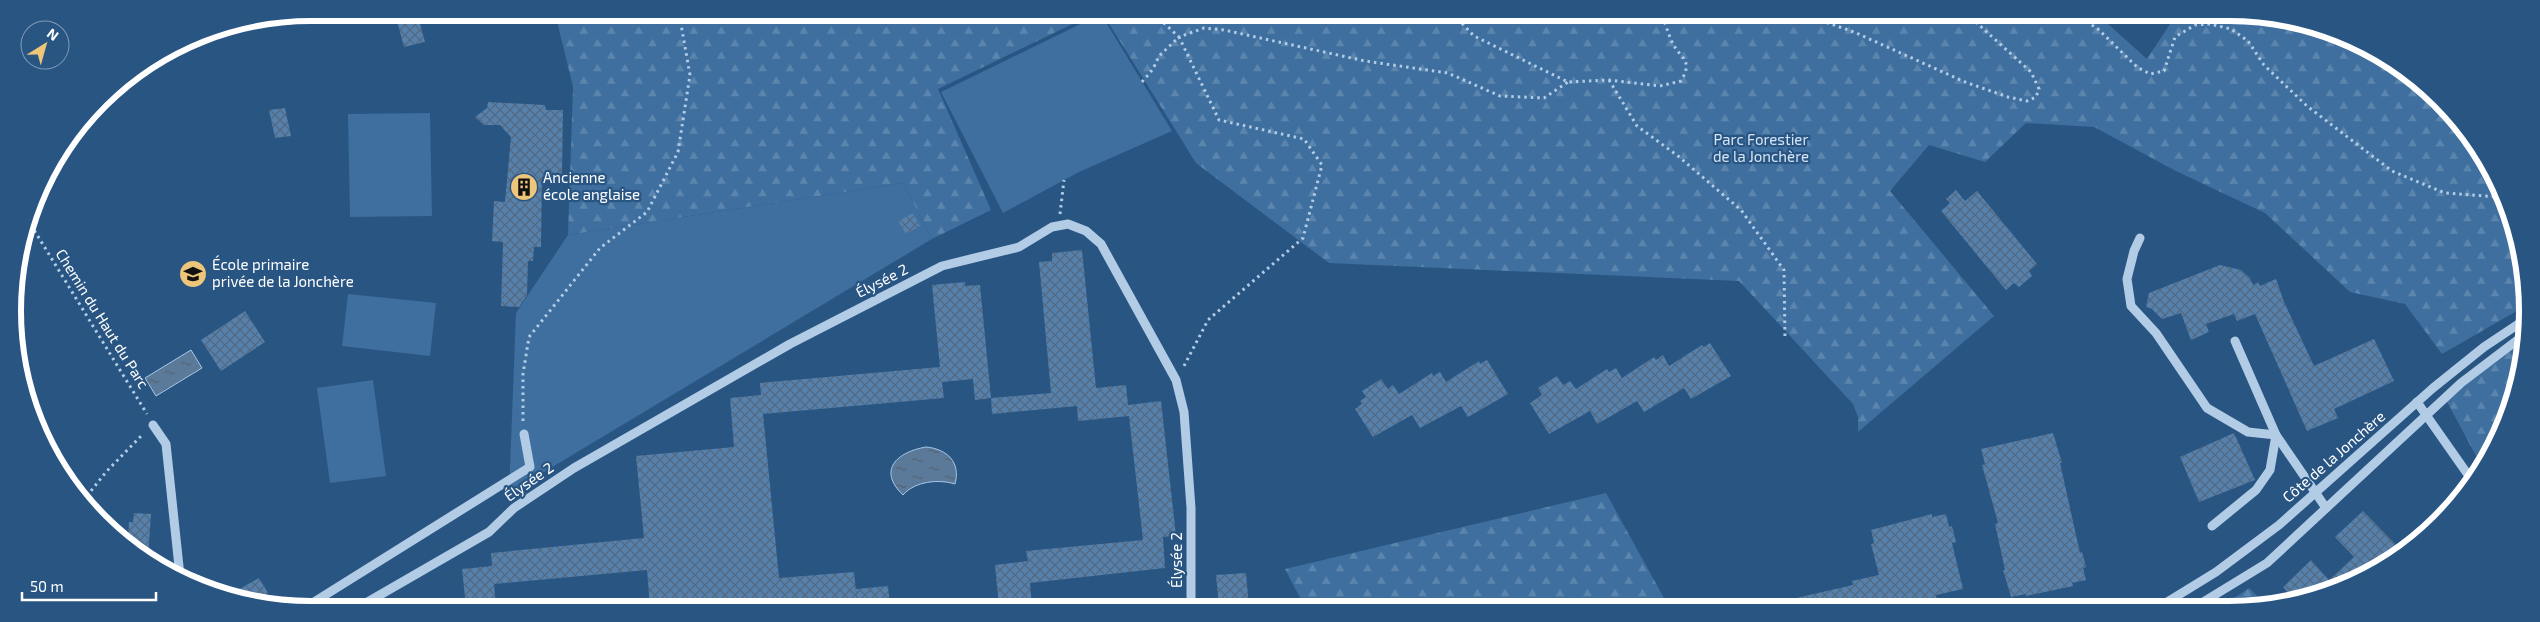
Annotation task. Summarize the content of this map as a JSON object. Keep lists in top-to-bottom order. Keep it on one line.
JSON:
{"streets":{"street":["Élysée 2","Côte de la Jonchère"],"path":["Chemin du Haut du Parc"]},"parks":["Parc Forestier de la Jonchère"],"places":{"building":["Ancienne école anglaise"],"school or university":["École primaire privée de la Jonchère"]},"scale_bar":"50 m","north":"top right"}
